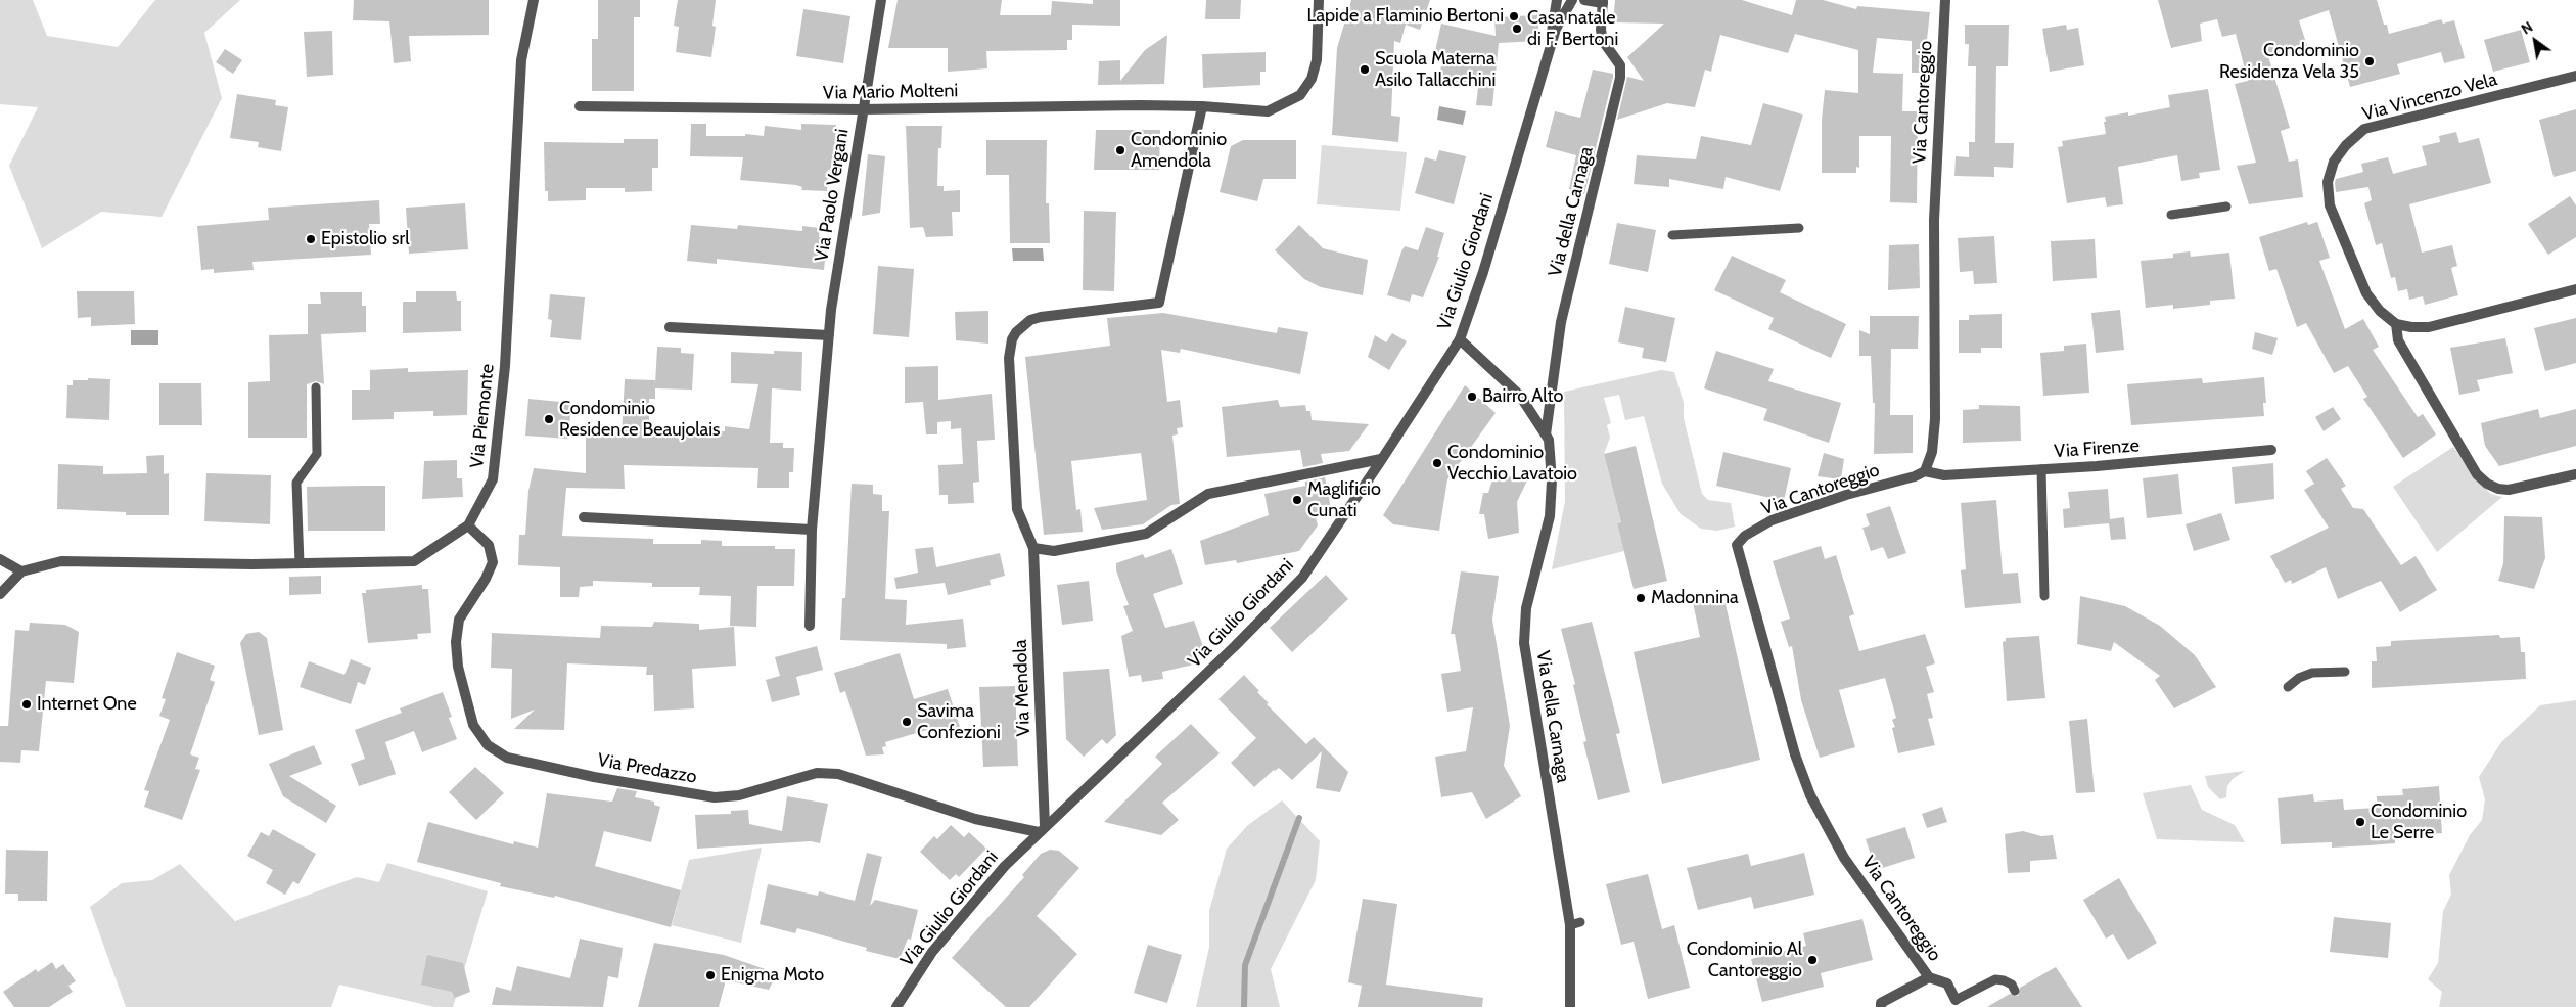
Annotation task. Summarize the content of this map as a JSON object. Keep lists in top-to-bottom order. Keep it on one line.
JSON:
{"streets":{"street":["Via Mario Molteni","Via Vincenzo Vela","Via Cantoreggio","Via Paolo Vergani","Via della Carnaga","Via Giulio Giordani","Via Piemonte","Via Firenze","Via Mendola","Via Predazzo"]},"crossings":[["Via Mario Molteni","Via Paolo Vergani"],["Via Cantoreggio","Via Firenze"],["Via della Carnaga","Via Giulio Giordani"],["Via Giulio Giordani","Via Mendola"],["Via Giulio Giordani","Via Predazzo"],["Via Piemonte","Via Predazzo"],["Via Mendola","Via Predazzo"]],"places":["Lapide a Flaminio Bertoni","Casa natale di F. Bertoni","Condominio Residenza Vela 35","Scuola Materna Asilo Tallacchini","Condominio Amendola","Epistolio srl","Bairro Alto","Condominio Residence Beaujolais","Condominio Vecchio Lavatoio","Maglificio Cunati","Madonnina","Internet One","Savima Confezioni","Condominio Le Serre","Condominio Al Cantoreggio","Enigma Moto"],"north":"top left"}
